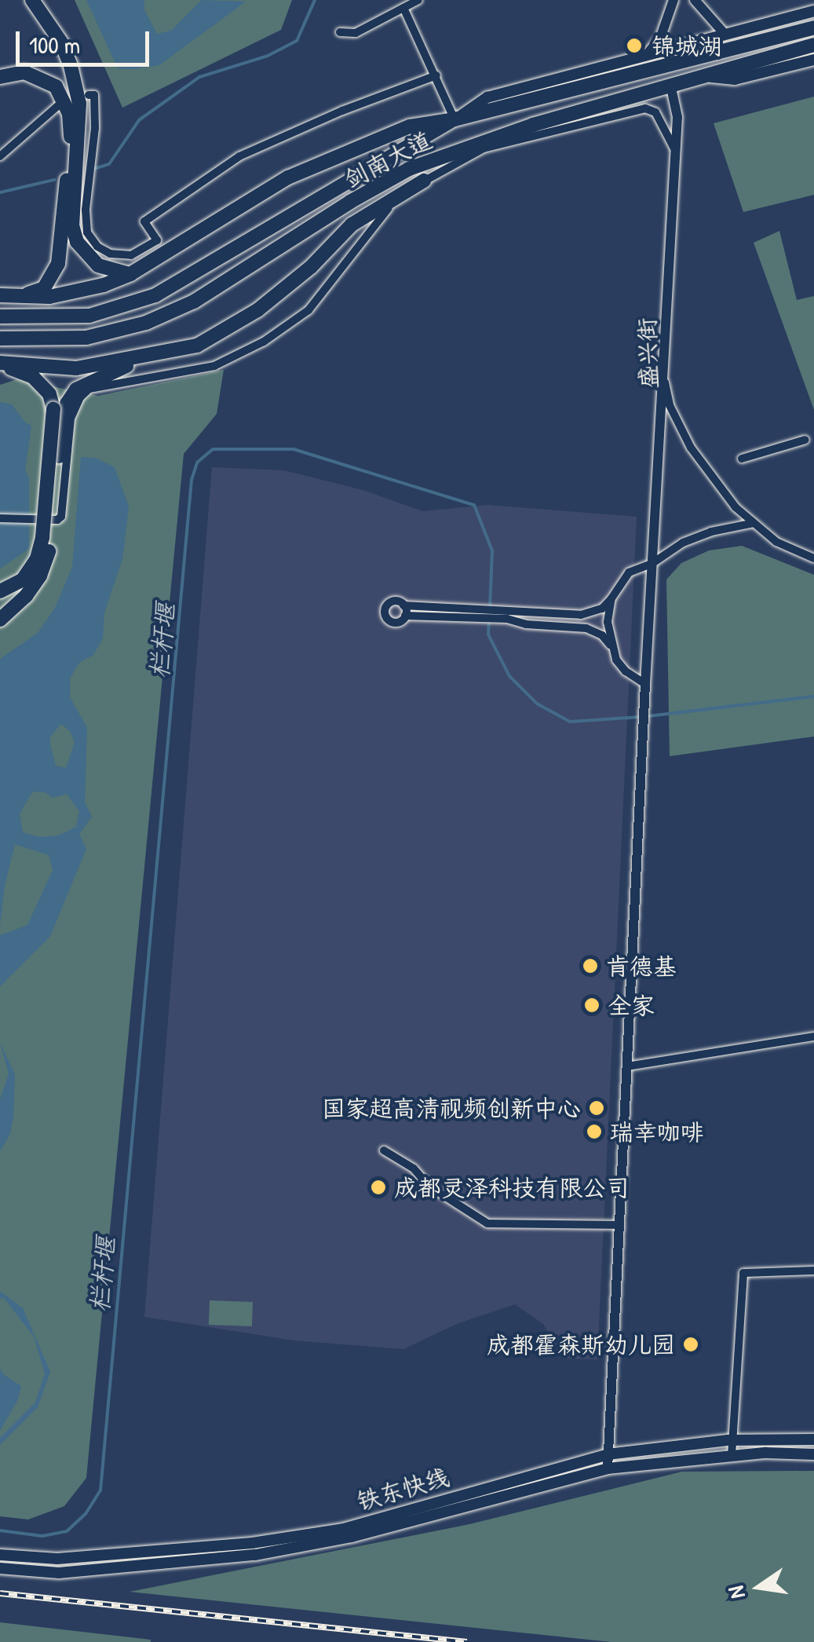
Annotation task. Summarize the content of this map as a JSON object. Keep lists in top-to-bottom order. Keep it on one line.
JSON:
{"streets":{"highway":["剑南大道"],"main road":["铁东快线"],"street":["盛兴街"]},"crossings":[["剑南大道","盛兴街"]],"water":["栏杆堰"],"places":["锦城湖","肯德基","全家","国家超高清视频创新中心","瑞幸咖啡","成都灵泽科技有限公司","成都霍森斯幼儿园"],"scale_bar":"100 m","north":"left"}
